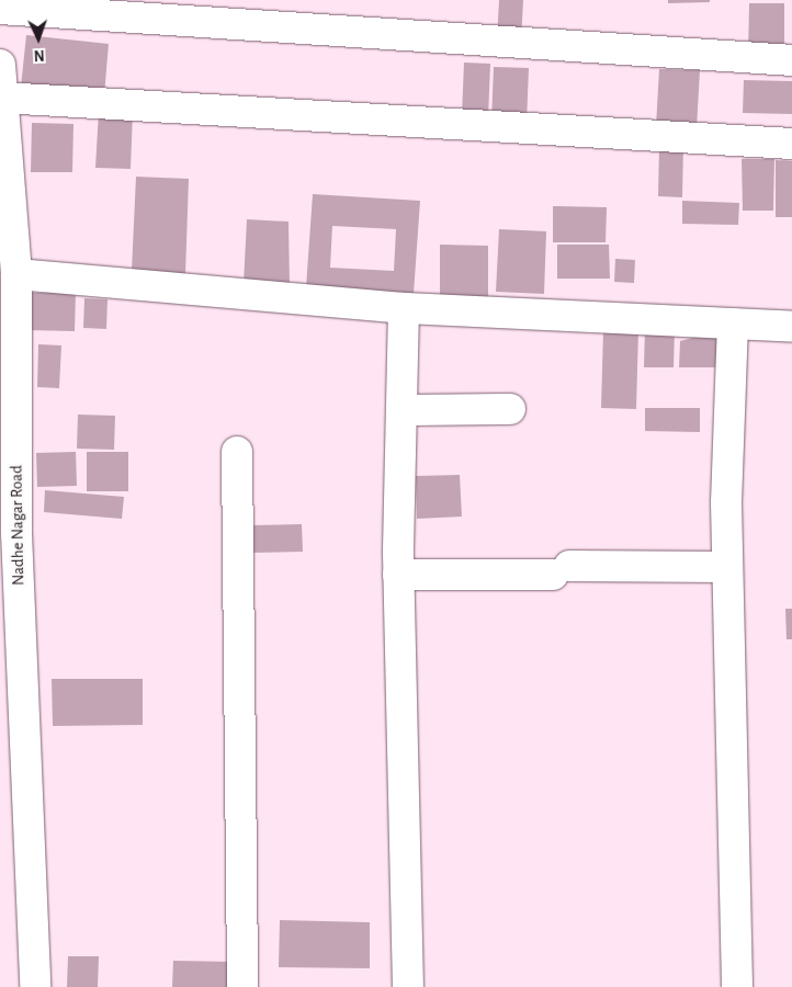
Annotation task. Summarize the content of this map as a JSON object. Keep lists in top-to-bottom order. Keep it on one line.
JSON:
{"streets":{"street":["Nadhe Nagar Road"]},"north":"bottom"}
